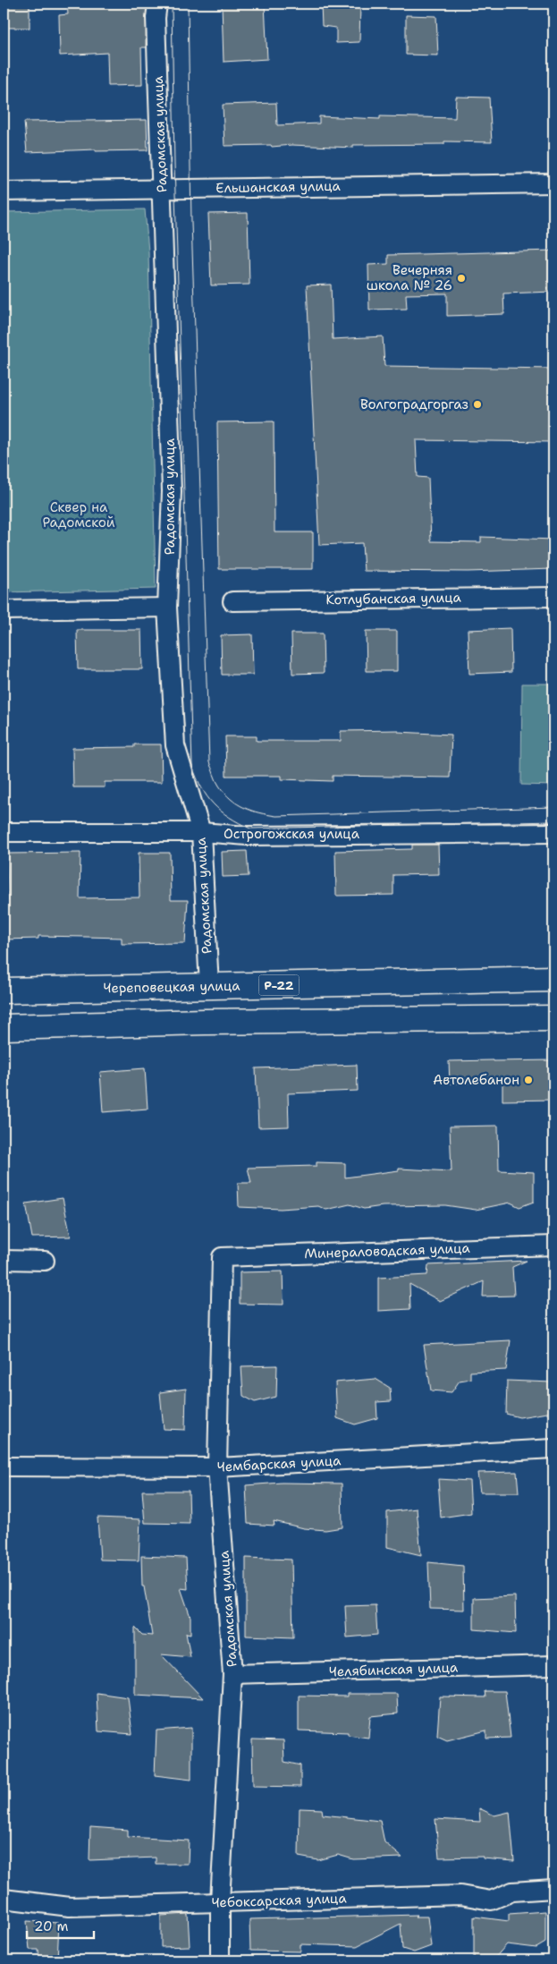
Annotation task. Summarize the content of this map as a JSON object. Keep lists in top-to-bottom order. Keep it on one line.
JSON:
{"streets":{"highway":["Р-22","Череповецкая улица"],"street":["Радомская улица","Ельшанская улица","Котлубанская улица","Острогожская улица","Минераловодская улица","Чембарская улица","Челябинская улица","Чебоксарская улица"]},"crossings":[["Радомская улица","Ельшанская улица"],["Радомская улица","Острогожская улица"],["Радомская улица","Череповецкая улица"],["Радомская улица","Минераловодская улица"],["Радомская улица","Чембарская улица"],["Радомская улица","Челябинская улица"],["Радомская улица","Чебоксарская улица"]],"parks":["Сквер на Радомской"],"places":["Вечерняя школа № 26","Волгоградгоргаз","Автолебанон"],"scale_bar":"20 m"}
